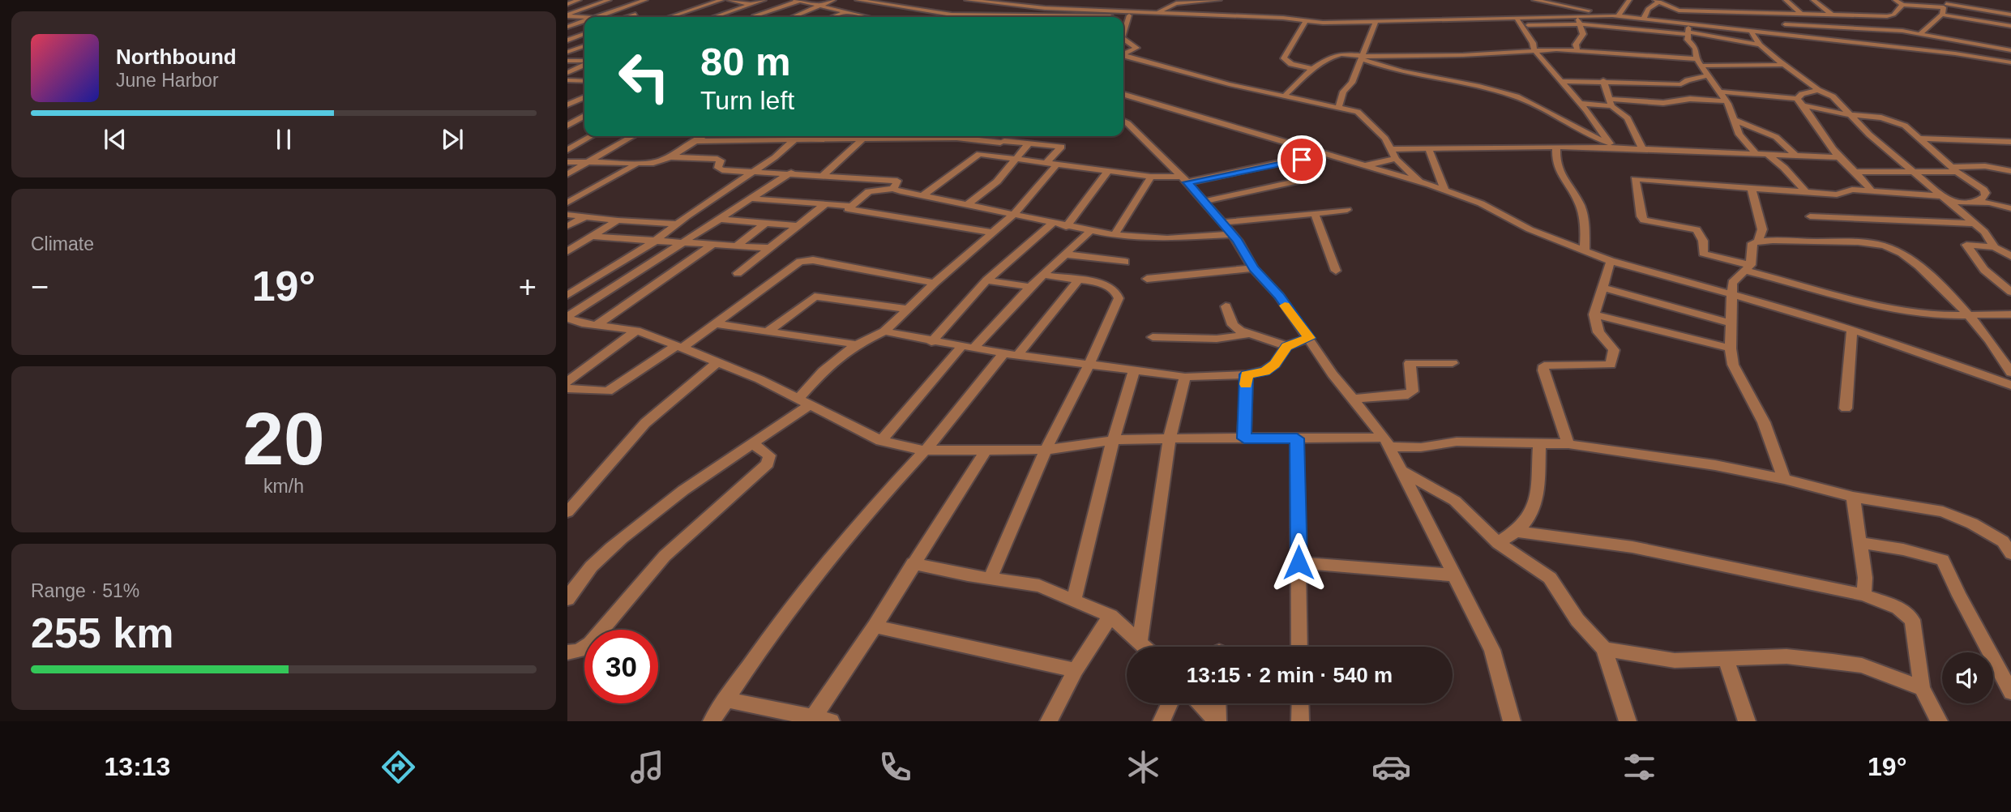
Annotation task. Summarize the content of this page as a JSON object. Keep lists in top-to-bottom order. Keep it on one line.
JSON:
{"page":{"turn":["80 m","Turn left"],"song":["Northbound","June Harbor"],"tile":["Climate",["20","km/h"],["Range · 51%","255 km"]],"heat":["−","19°","+"],"limit":"30","trip":"13:15 · 2 min · 540 m","tabs":["13:13","19°"]}}
